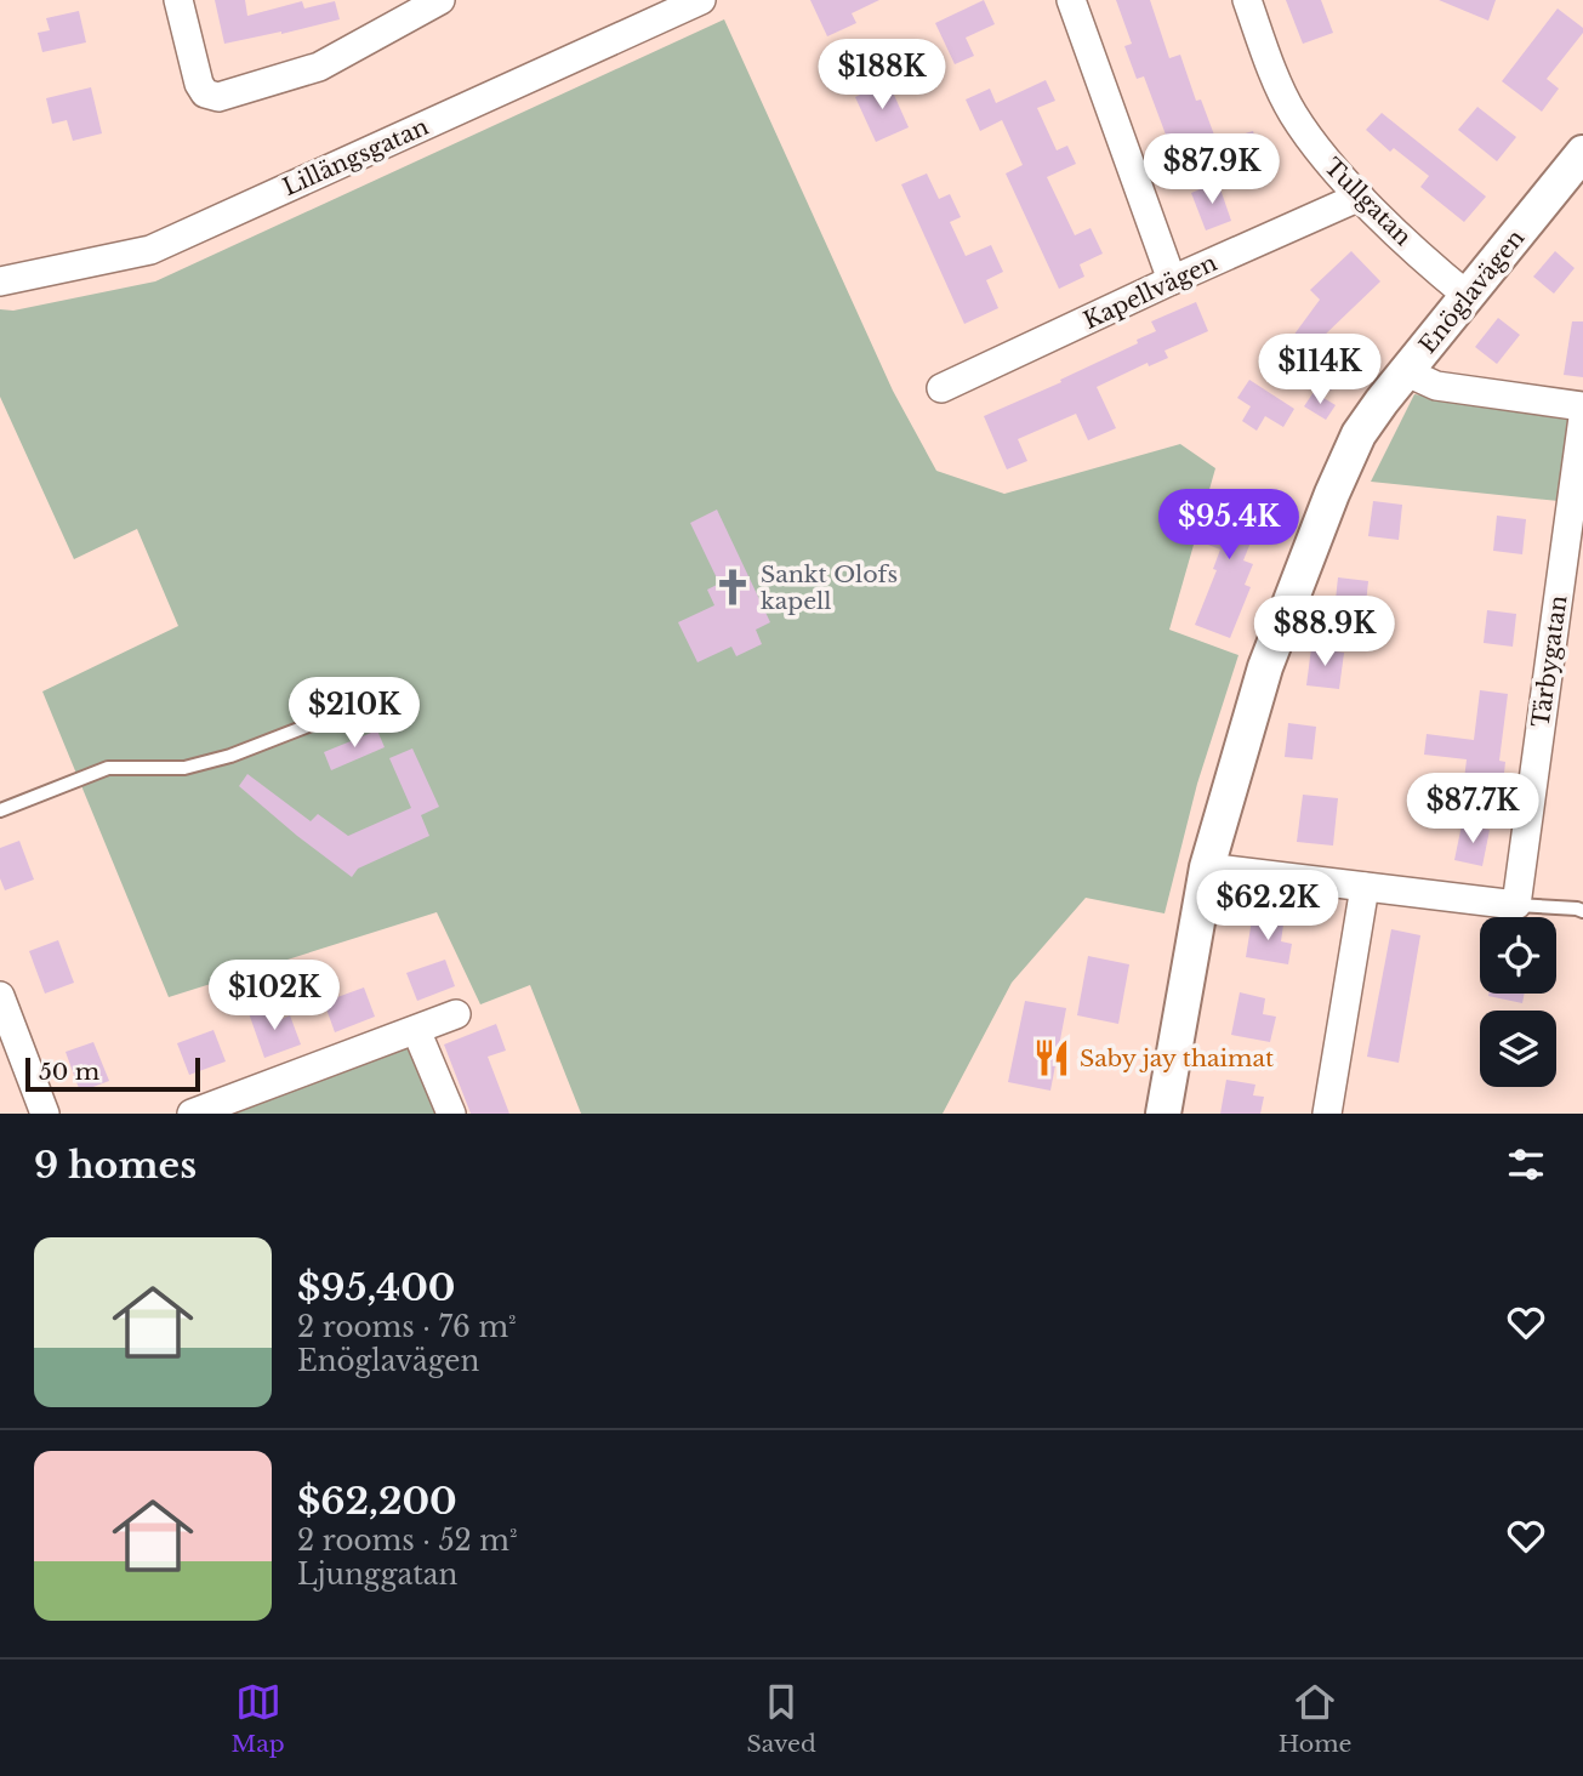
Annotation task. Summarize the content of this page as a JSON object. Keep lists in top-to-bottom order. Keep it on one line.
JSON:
{"streets":{"street":["Lillängsgatan","Tullgatan","Kapellvägen","Enöglavägen","Tärbygatan"]},"crossings":[["Tullgatan","Kapellvägen"],["Tullgatan","Enöglavägen"]],"places":{"church":["Sankt Olofs kapell"],"restaurant":["Saby jay thaimat"]},"scale_bar":"50 m","page":{"price":["$188K","$87.9K","$114K","$95.4K","$88.9K","$210K","$87.7K","$62.2K","$102K"],"scale":"50 m","heading":"9 homes","list":[{"name":"$95,400","note":"2 rooms · 76 m² · Enöglavägen"},{"name":"$62,200","note":"2 rooms · 52 m² · Ljunggatan"}],"tabs":["Map","Saved","Home"]}}
